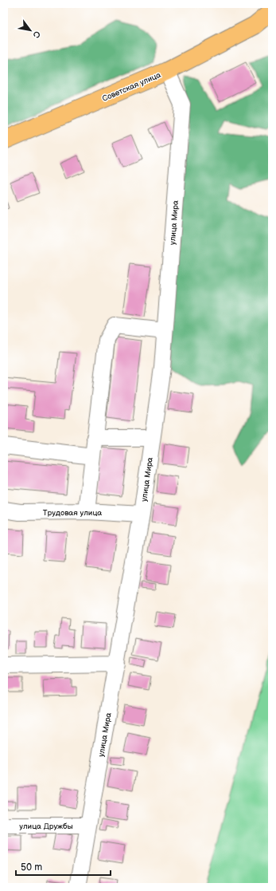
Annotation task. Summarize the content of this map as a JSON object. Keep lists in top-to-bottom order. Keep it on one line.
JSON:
{"streets":{"main road":["Советская улица"],"street":["улица Мира","Трудовая улица","улица Дружбы"]},"crossings":[["Советская улица","улица Мира"],["улица Мира","Трудовая улица"],["улица Мира","улица Дружбы"]],"scale_bar":"50 m","north":"bottom right"}
